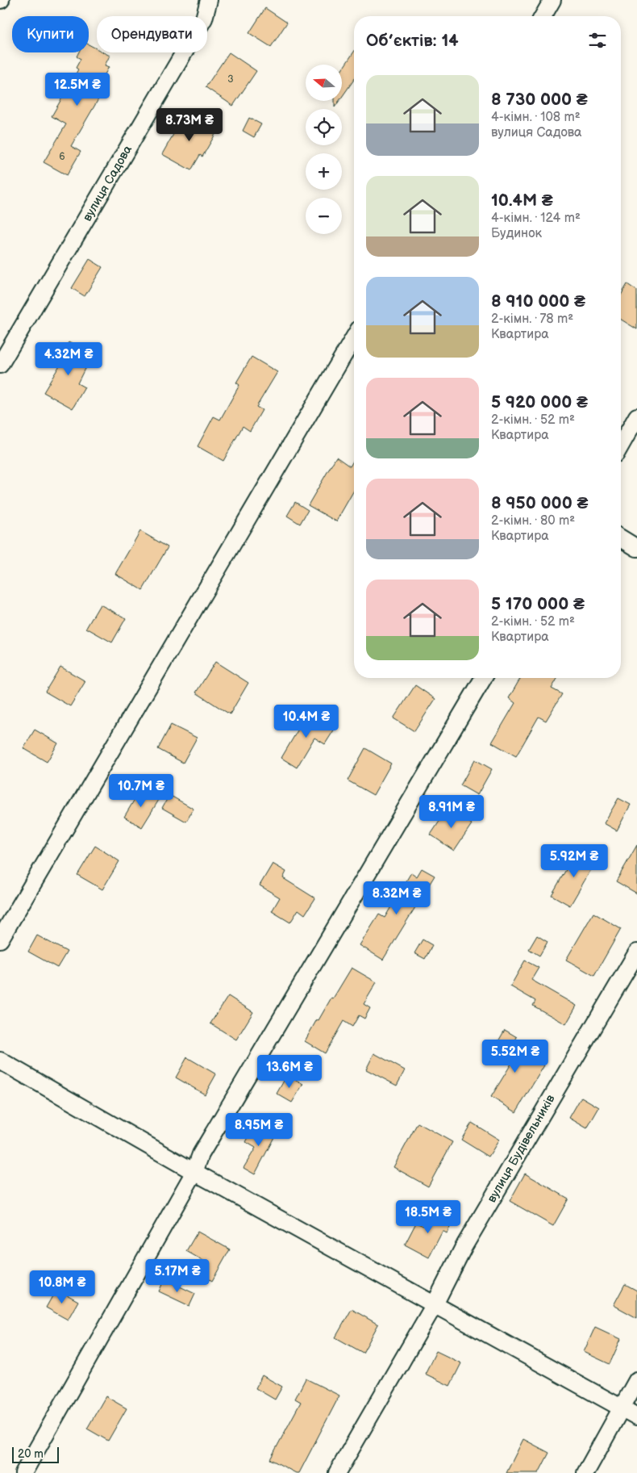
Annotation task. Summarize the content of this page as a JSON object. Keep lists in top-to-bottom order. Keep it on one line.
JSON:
{"streets":{"street":["вулиця Садова","вулиця Будівельників"]},"house_numbers":["3","6"],"scale_bar":"20 m","north":"left","page":{"chip":["Купити","Орендувати"],"heading":"Об’єктів: 14","map_buttons":["+","−"],"list":[{"name":"8 730 000 ₴","note":"4-кімн. · 108 m² · вулиця Садова"},{"name":"10.4M ₴","note":"4-кімн. · 124 m² · Будинок"},{"name":"8 910 000 ₴","note":"2-кімн. · 78 m² · Квартира"},{"name":"5 920 000 ₴","note":"2-кімн. · 52 m² · Квартира"},{"name":"8 950 000 ₴","note":"2-кімн. · 80 m² · Квартира"},{"name":"5 170 000 ₴","note":"2-кімн. · 52 m² · Квартира"}],"price":["12.5M ₴","8.73M ₴","4.32M ₴","10.4M ₴","10.7M ₴","8.91M ₴","5.92M ₴","8.32M ₴","5.52M ₴","13.6M ₴","8.95M ₴","18.5M ₴","5.17M ₴","10.8M ₴"],"scale":"20 m"}}
